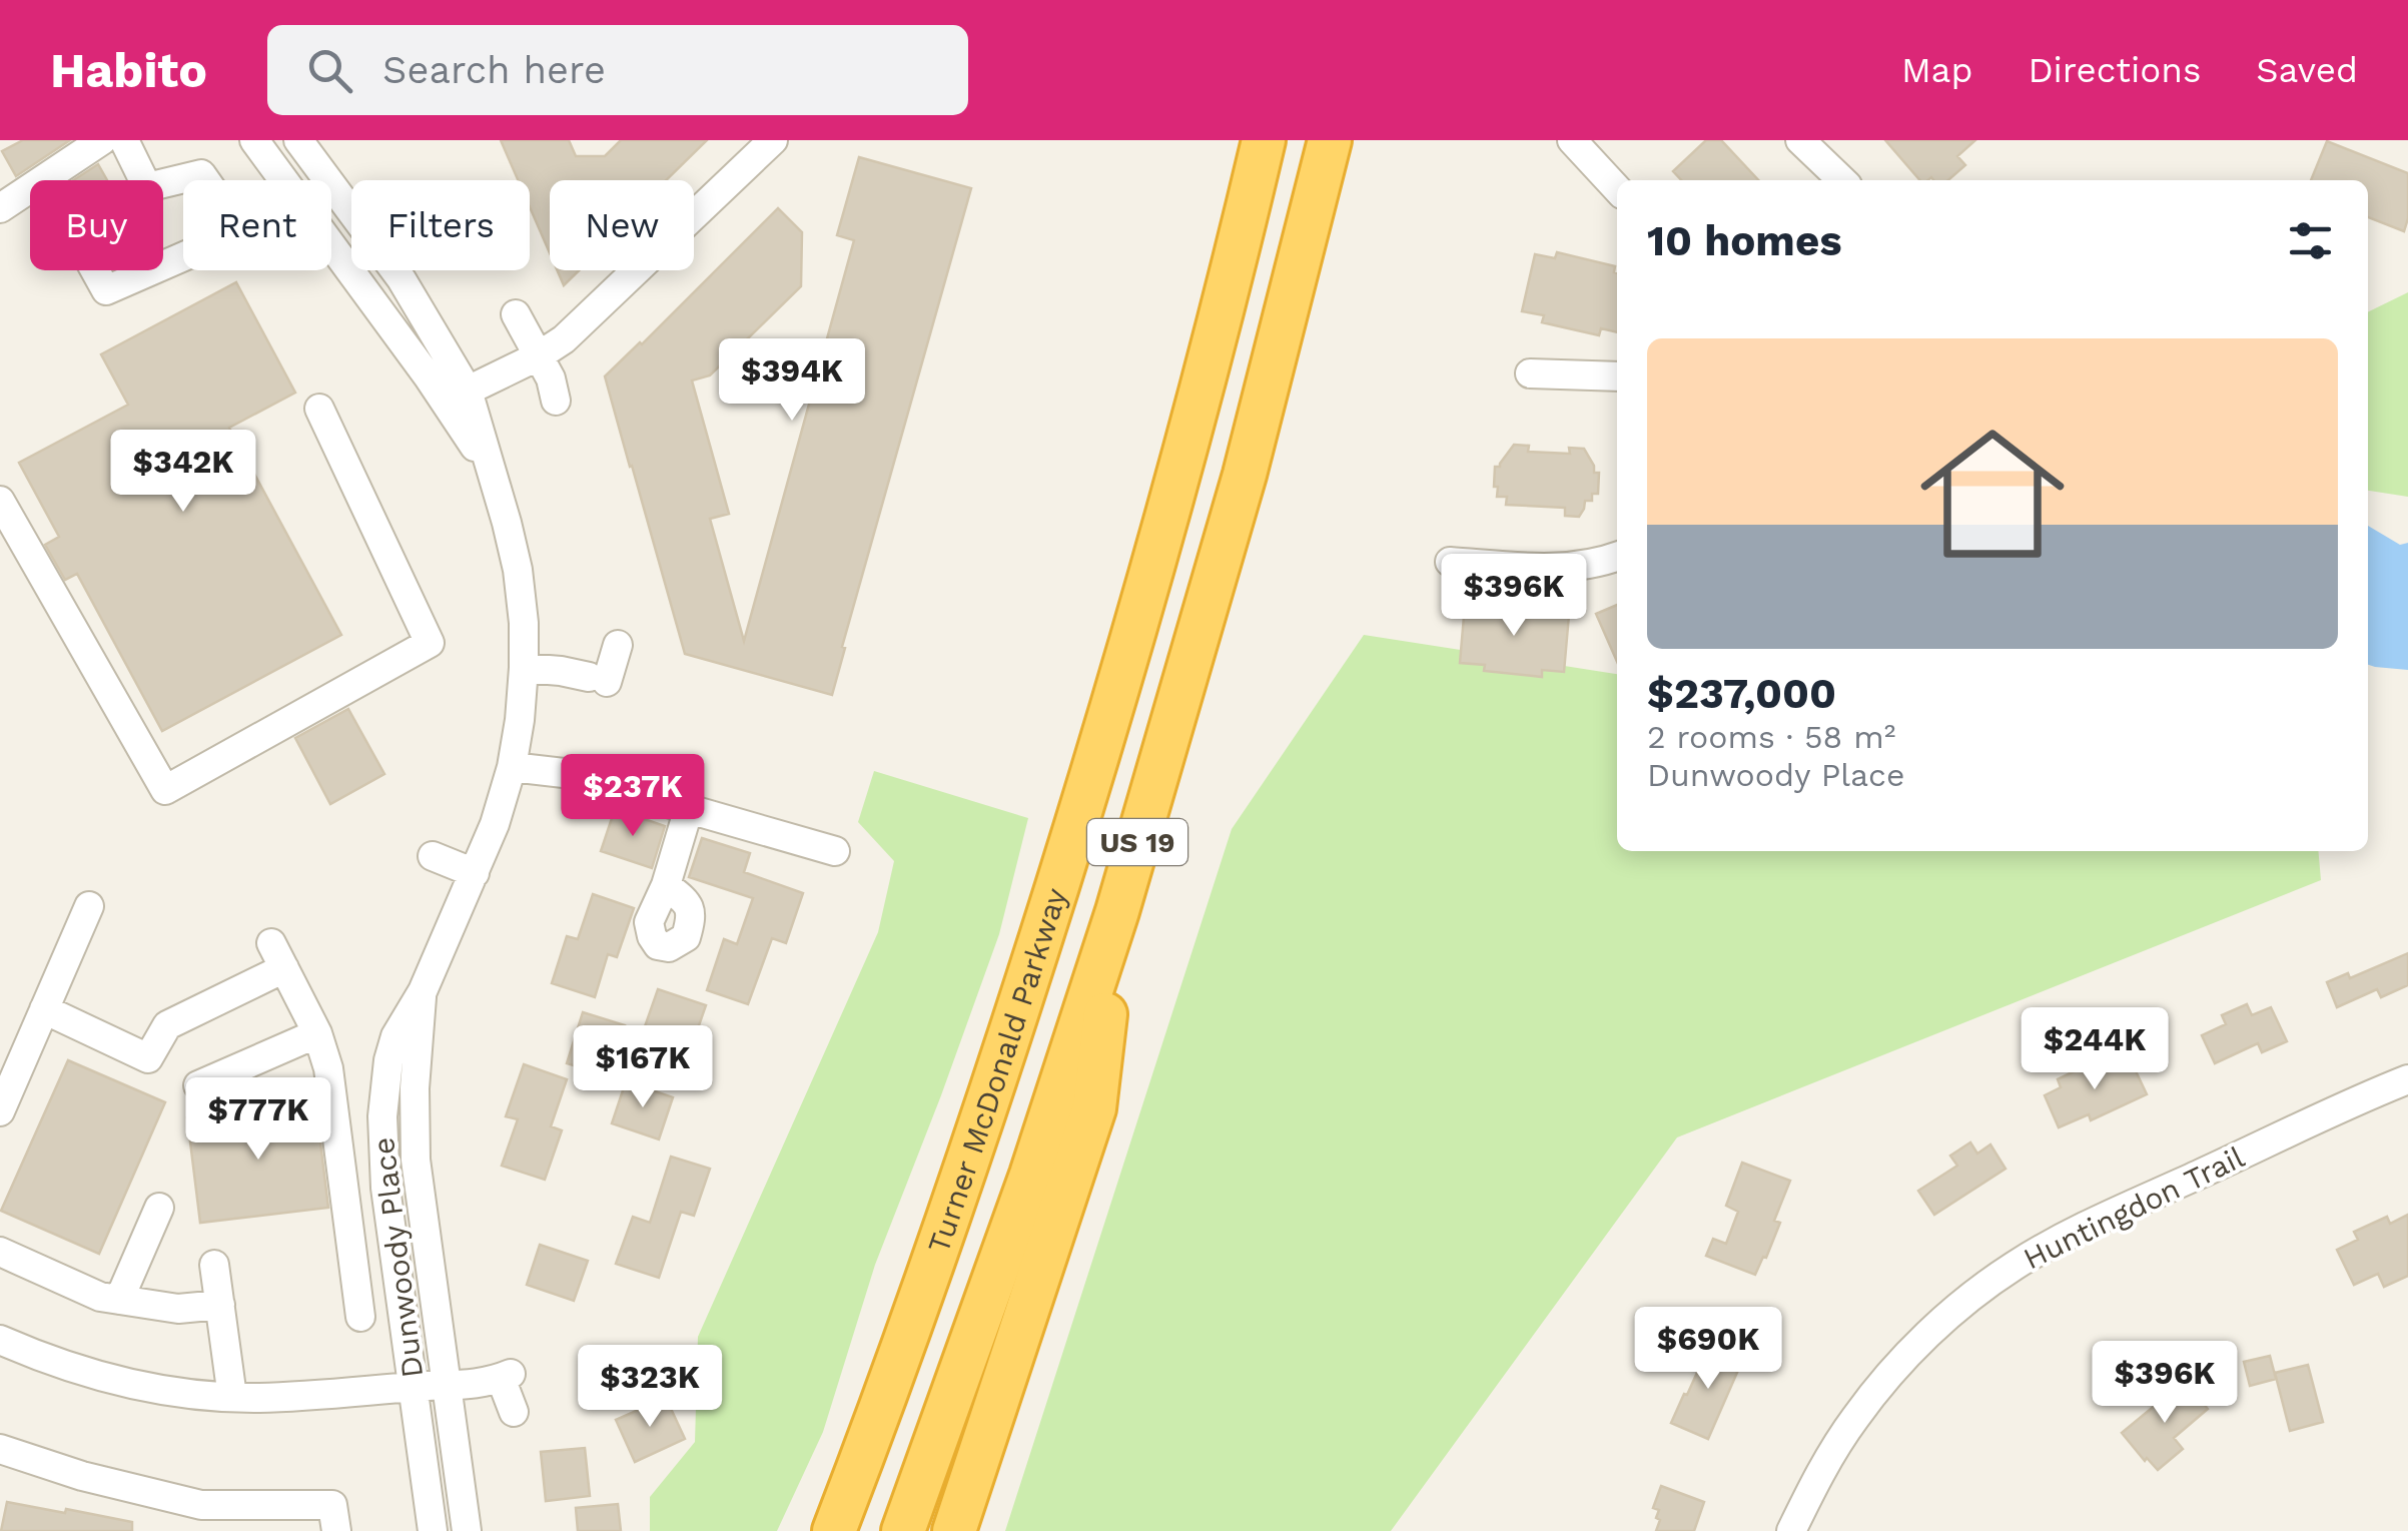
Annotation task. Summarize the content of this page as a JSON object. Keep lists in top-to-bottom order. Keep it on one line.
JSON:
{"streets":{"highway":["US 19","Turner McDonald Parkway"],"street":["Huntingdon Trail","Dunwoody Place"]},"page":{"header":"Habito","search":"Search here","nav":["Map","Directions","Saved"],"chip":["Buy","Rent","Filters","New"],"heading":"10 homes","list":[{"name":"$237,000","note":"2 rooms · 58 m² · Dunwoody Place"}],"price":["$394K","$342K","$396K","$237K","$244K","$167K","$777K","$690K","$396K","$323K"]}}
